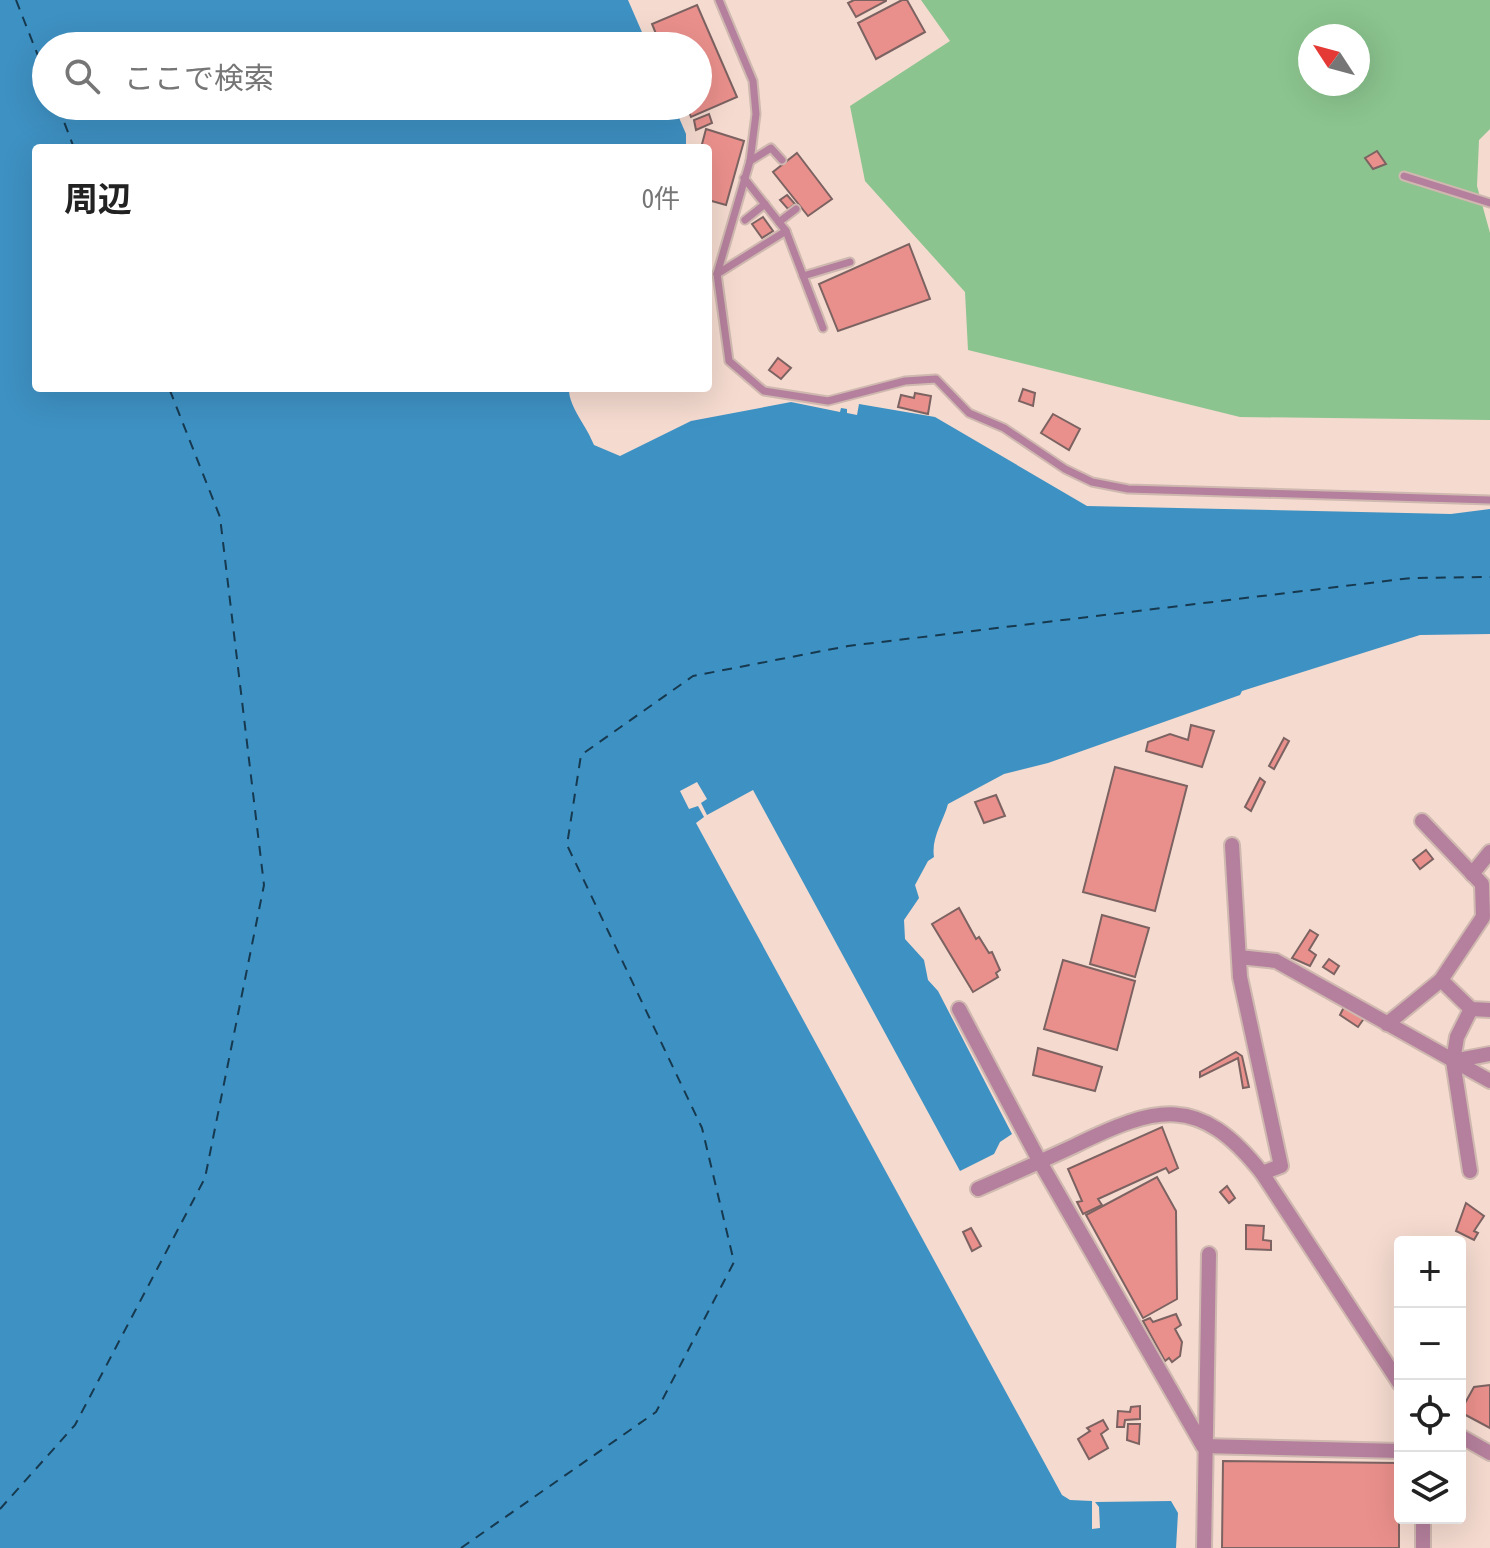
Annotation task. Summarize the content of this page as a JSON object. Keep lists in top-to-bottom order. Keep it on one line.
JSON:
{"north":"top left","page":{"search":"ここで検索","heading":["周辺","0件"],"map_buttons":["+","−"]}}
